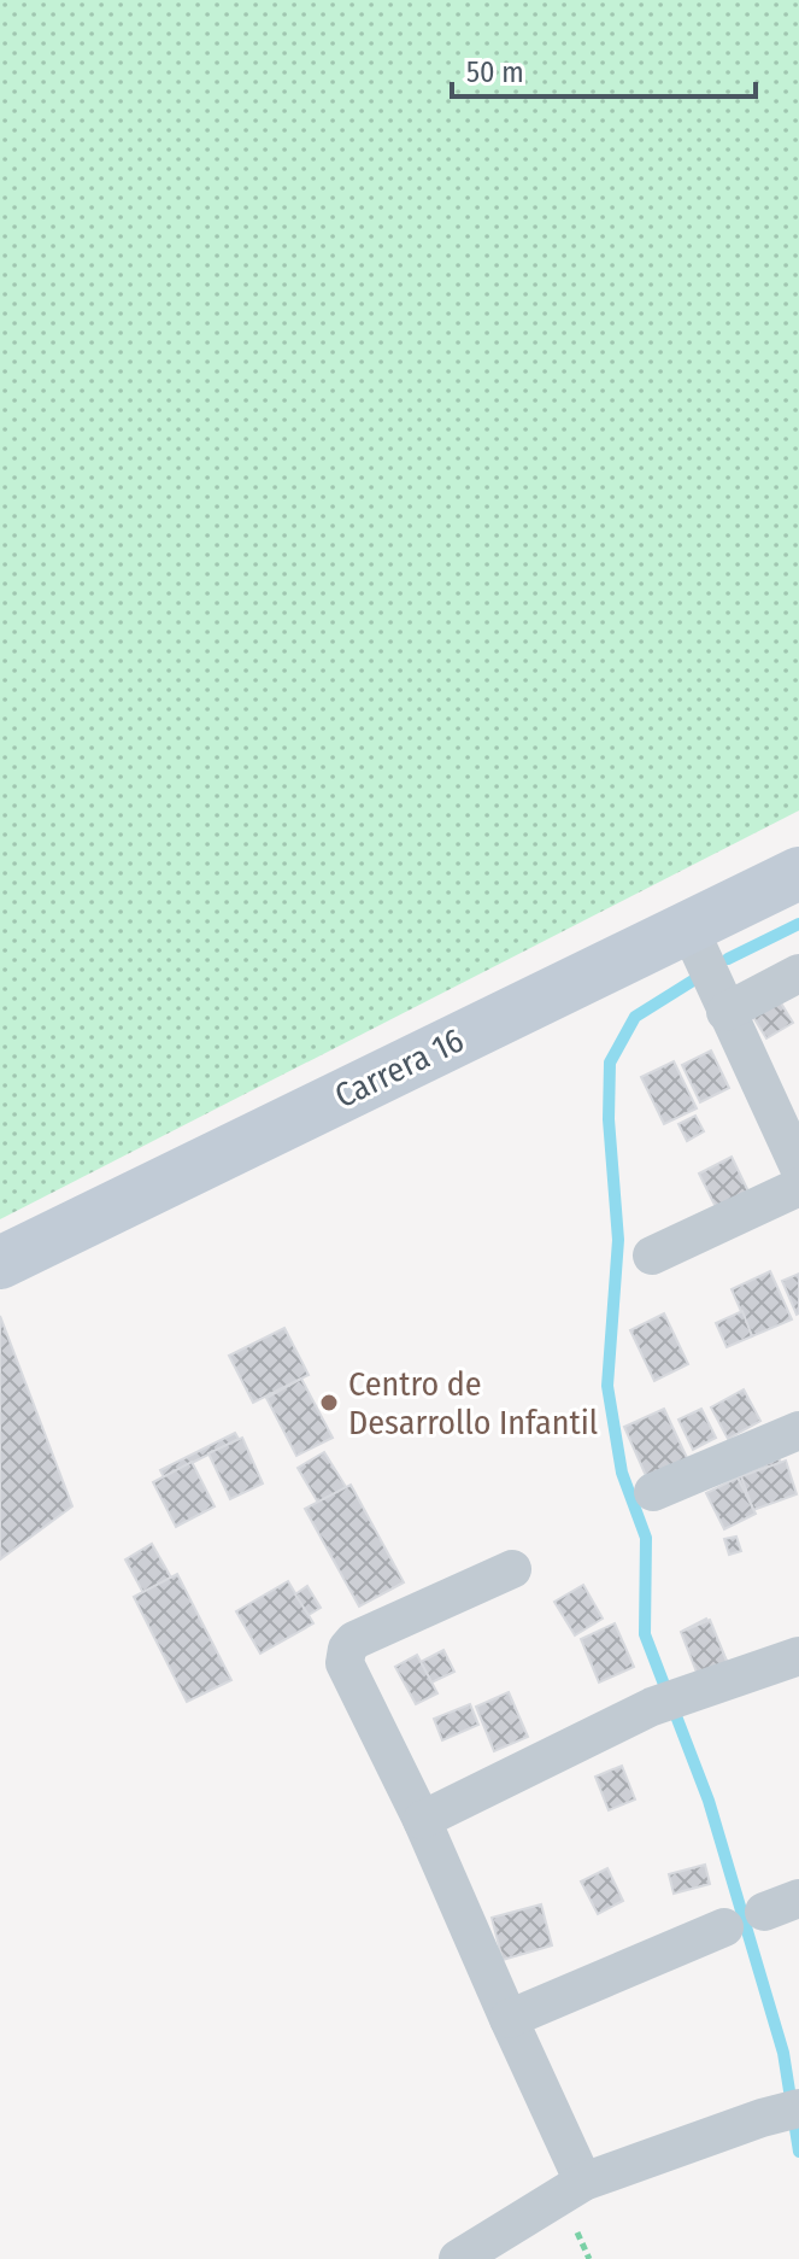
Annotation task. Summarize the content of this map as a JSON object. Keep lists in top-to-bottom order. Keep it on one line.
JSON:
{"streets":{"main road":["Carrera 16"]},"places":["Centro de Desarrollo Infantil"],"scale_bar":"50 m"}
